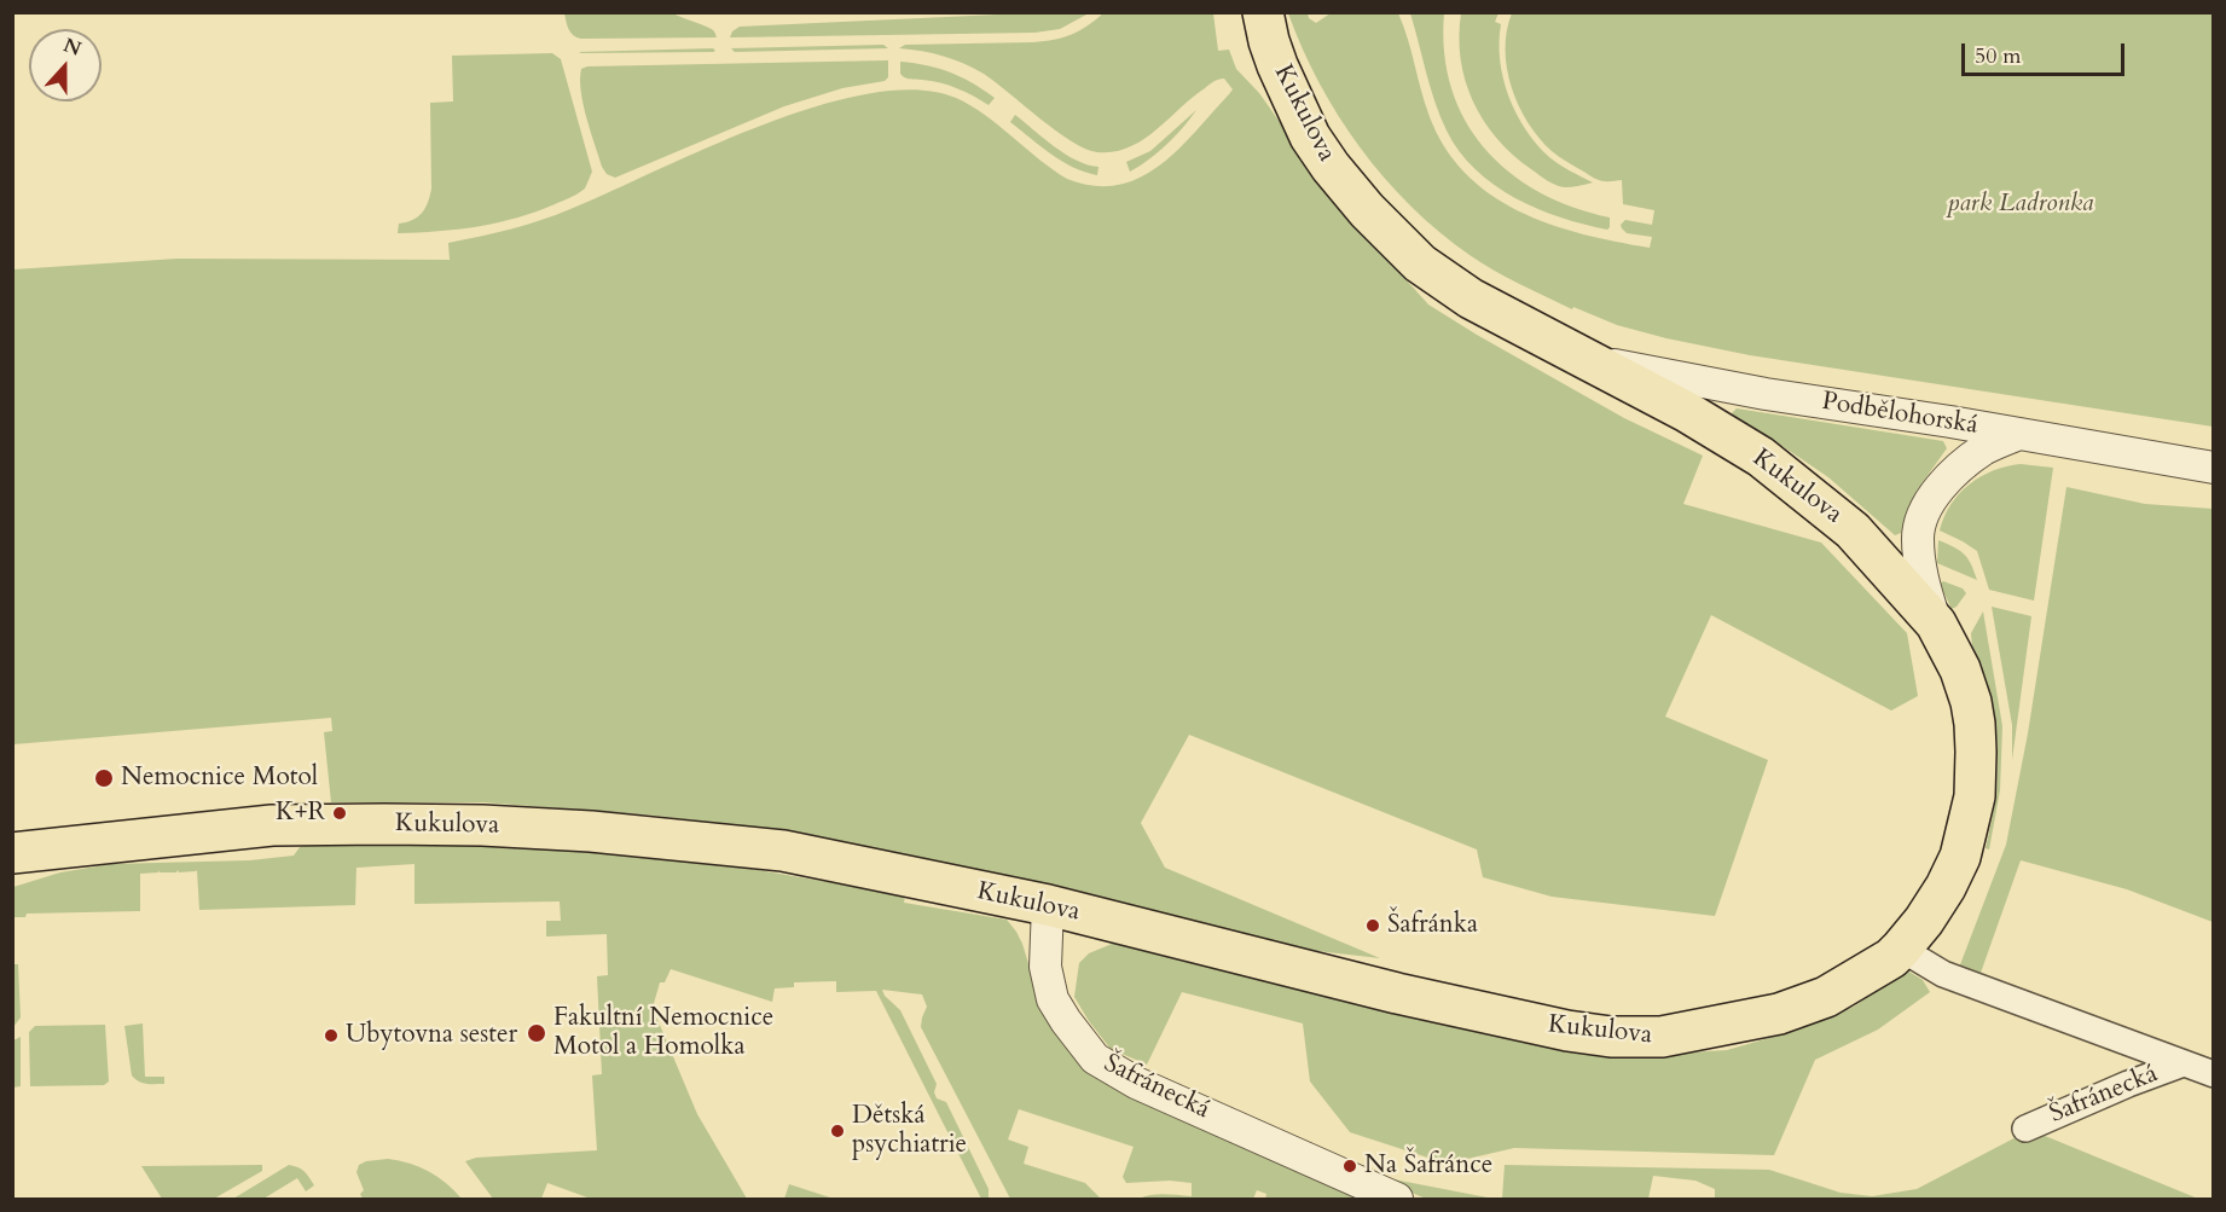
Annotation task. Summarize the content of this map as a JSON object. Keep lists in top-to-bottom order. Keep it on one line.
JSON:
{"streets":{"main road":["Kukulova"],"street":["Podbělohorská","Šafránecká"]},"crossings":[["Kukulova","Podbělohorská"],["Kukulova","Šafránecká"]],"parks":["park Ladronka"],"places":["Nemocnice Motol","K+R","Šafránka","Fakultní Nemocnice Motol a Homolka","Ubytovna sester","Dětská psychiatrie","Na Šafránce"],"scale_bar":"50 m","north":"top"}
